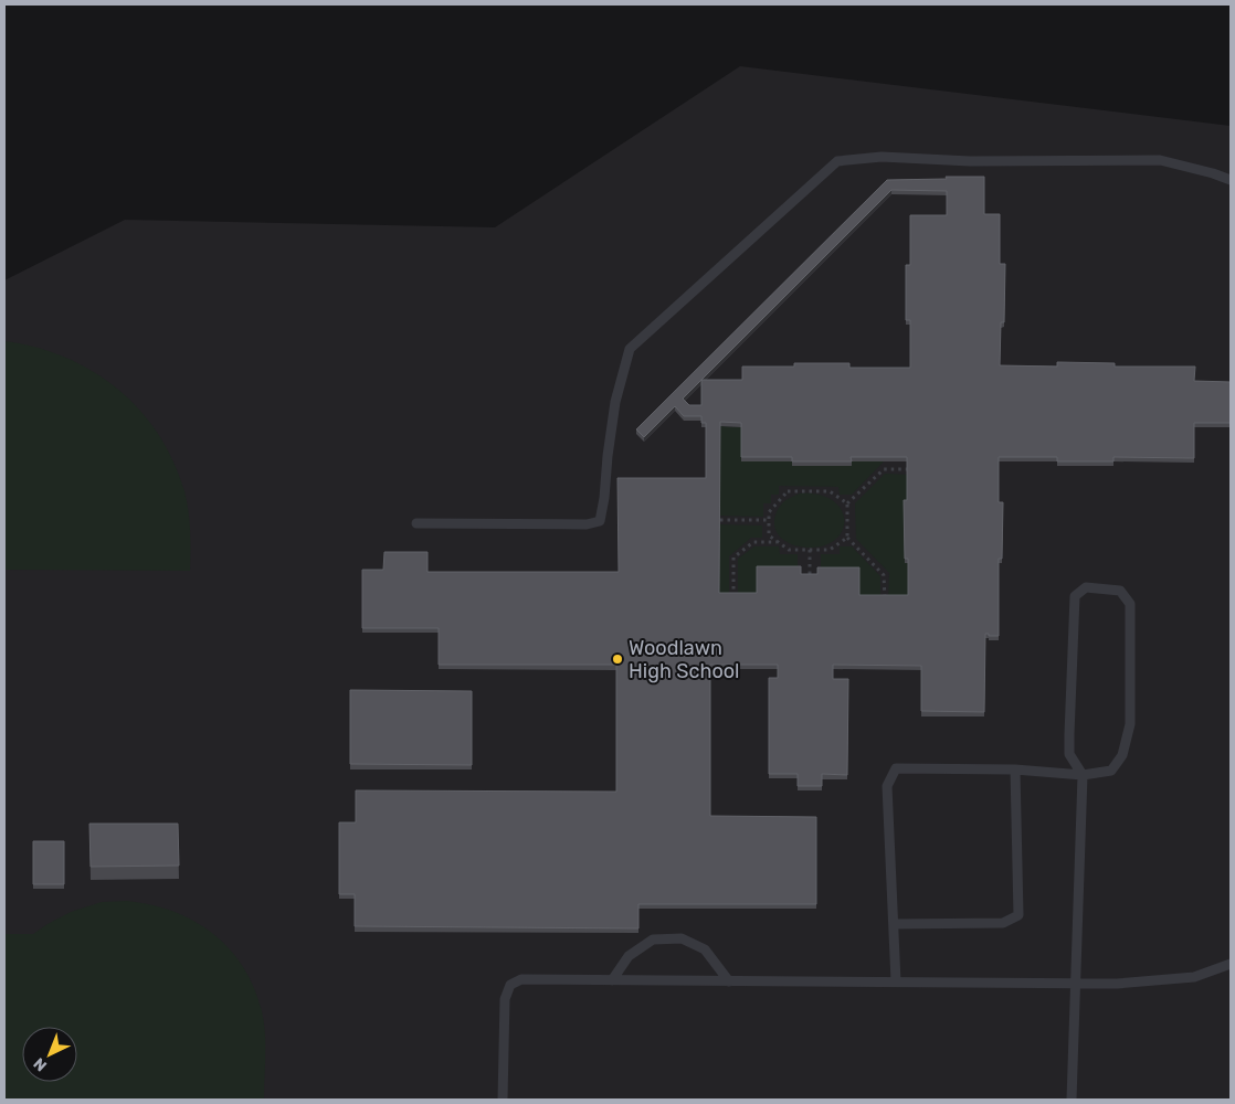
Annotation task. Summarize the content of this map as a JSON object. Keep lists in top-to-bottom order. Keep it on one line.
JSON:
{"places":["Woodlawn High School"],"north":"bottom left"}
